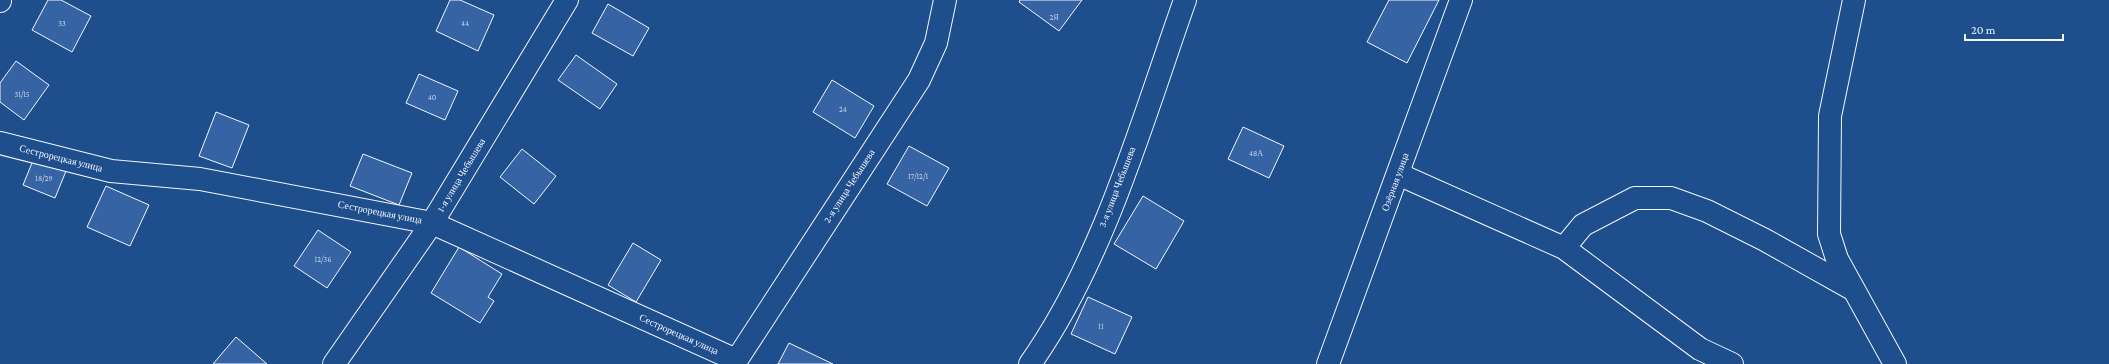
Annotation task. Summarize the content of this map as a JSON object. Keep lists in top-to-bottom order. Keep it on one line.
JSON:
{"streets":{"street":["Сестрорецкая улица","1-я улица Чебышева","Озёрная улица","2-я улица Чебышева","3-я улица Чебышева"]},"crossings":[["Сестрорецкая улица","1-я улица Чебышева"],["Сестрорецкая улица","2-я улица Чебышева"]],"house_numbers":["2Я","33","44","31/15","40","24","48А","17/12/1","18/29","12/36","11"],"scale_bar":"20 m"}
